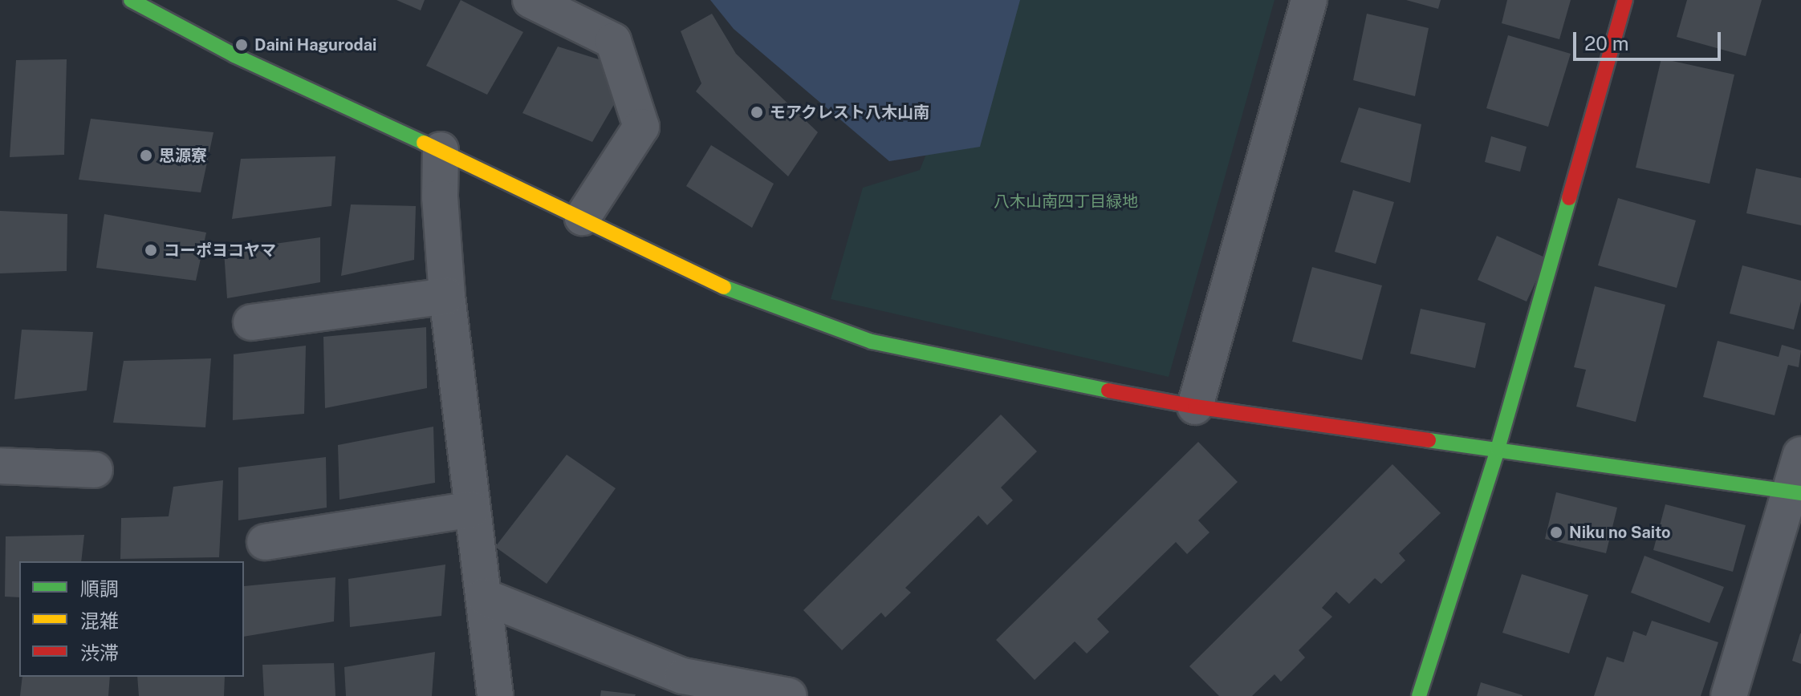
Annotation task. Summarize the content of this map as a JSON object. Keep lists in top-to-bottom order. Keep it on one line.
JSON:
{"parks":["八木山南四丁目緑地"],"places":["Daini Hagurodai","モアクレスト八木山南","思源寮","コーポヨコヤマ","Niku no Saito"],"legend":["順調","混雑","渋滞"],"scale_bar":"20 m"}
